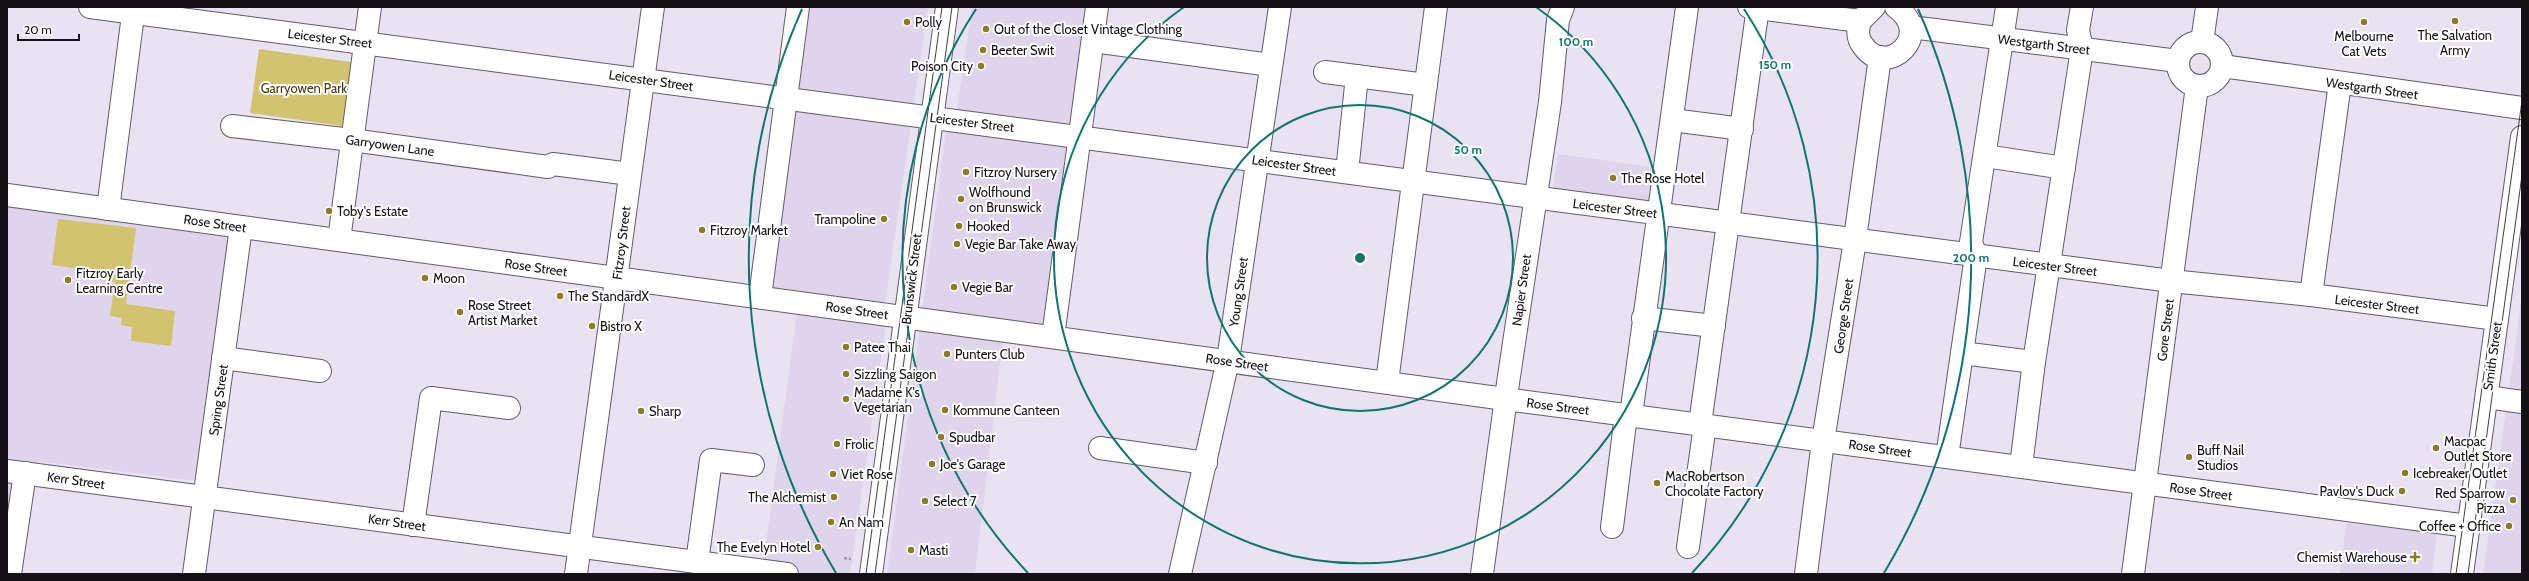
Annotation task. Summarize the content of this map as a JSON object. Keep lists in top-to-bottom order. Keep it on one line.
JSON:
{"streets":{"street":["Leicester Street","Westgarth Street","Garryowen Lane","Rose Street","Fitzroy Street","Brunswick Street","Napier Street","Young Street","George Street","Gore Street","Smith Street","Spring Street","Kerr Street"]},"crossings":[["Leicester Street","Fitzroy Street"],["Leicester Street","Brunswick Street"],["Leicester Street","Napier Street"],["Leicester Street","Young Street"],["Leicester Street","George Street"],["Leicester Street","Gore Street"],["Leicester Street","Smith Street"],["Westgarth Street","Gore Street"],["Garryowen Lane","Fitzroy Street"],["Rose Street","Fitzroy Street"],["Rose Street","Brunswick Street"],["Rose Street","Napier Street"],["Rose Street","Young Street"],["Rose Street","George Street"],["Rose Street","Gore Street"],["Rose Street","Smith Street"],["Rose Street","Spring Street"],["Fitzroy Street","Kerr Street"],["Spring Street","Kerr Street"]],"parks":["Garryowen Park"],"places":{"other":["The Salvation Army","Polly","Melbourne Cat Vets","Out of the Closet Vintage Clothing","Beeter Swit","Poison City","Fitzroy Nursery","The Rose Hotel","Wolfhound on Brunswick","Toby's Estate","Trampoline","Hooked","Fitzroy Market","Vegie Bar Take Away","Moon","Fitzroy Early Learning Centre","Vegie Bar","The StandardX","Rose Street Artist Market","Bistro X","Patee Thai","Punters Club","Sizzling Saigon","Madame K's Vegetarian","Kommune Canteen","Sharp","Spudbar","Frolic","Macpac Outlet Store","Buff Nail Studios","Joe's Garage","Icebreaker Outlet","Viet Rose","MacRobertson Chocolate Factory","Pavlov's Duck","The Alchemist","Red Sparrow Pizza","Select 7","An Nam","Coffee + Office","The Evelyn Hotel","Masti"],"health":["Chemist Warehouse"]},"scale_bar":"20 m","rings":["100 m","150 m","50 m","200 m"]}
